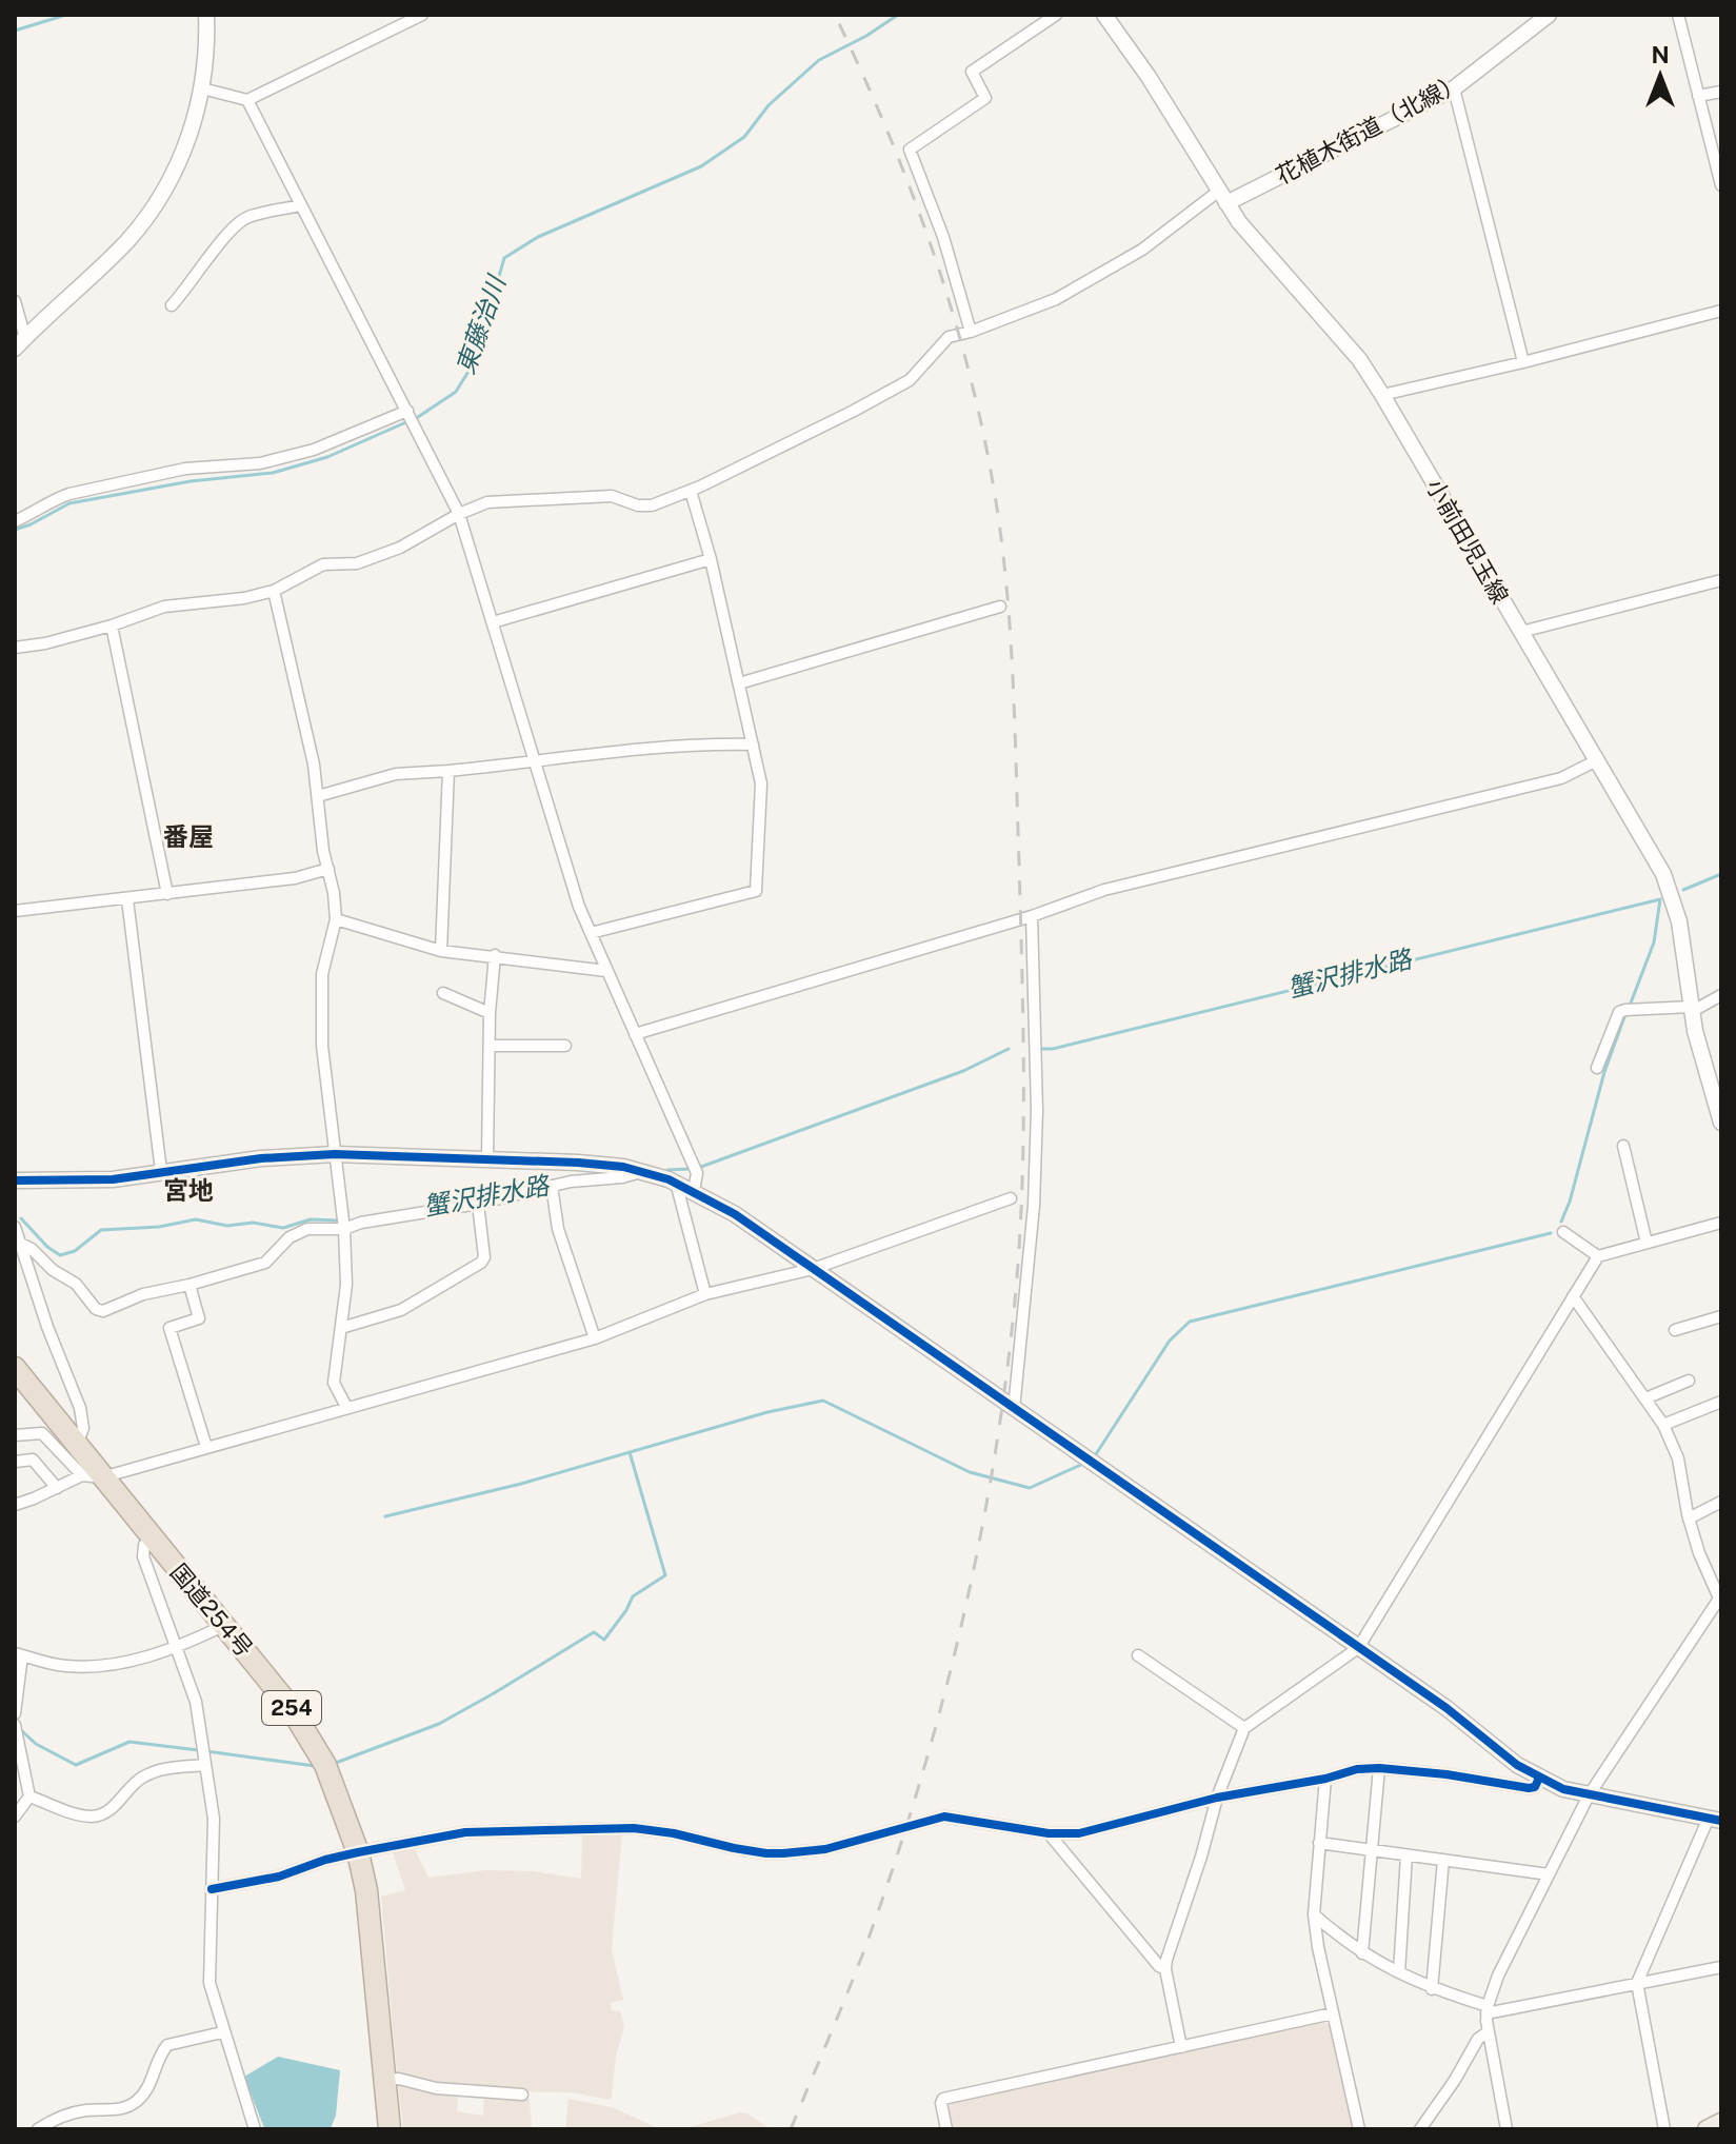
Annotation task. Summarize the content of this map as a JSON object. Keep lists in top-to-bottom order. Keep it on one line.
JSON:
{"streets":{"highway":["国道254号","254"],"street":["花植木街道（北線）","小前田児玉線"]},"crossings":[["花植木街道（北線）","小前田児玉線"]],"districts":["番屋","宮地"],"water":["東藤治川","蟹沢排水路"],"north":"top"}
